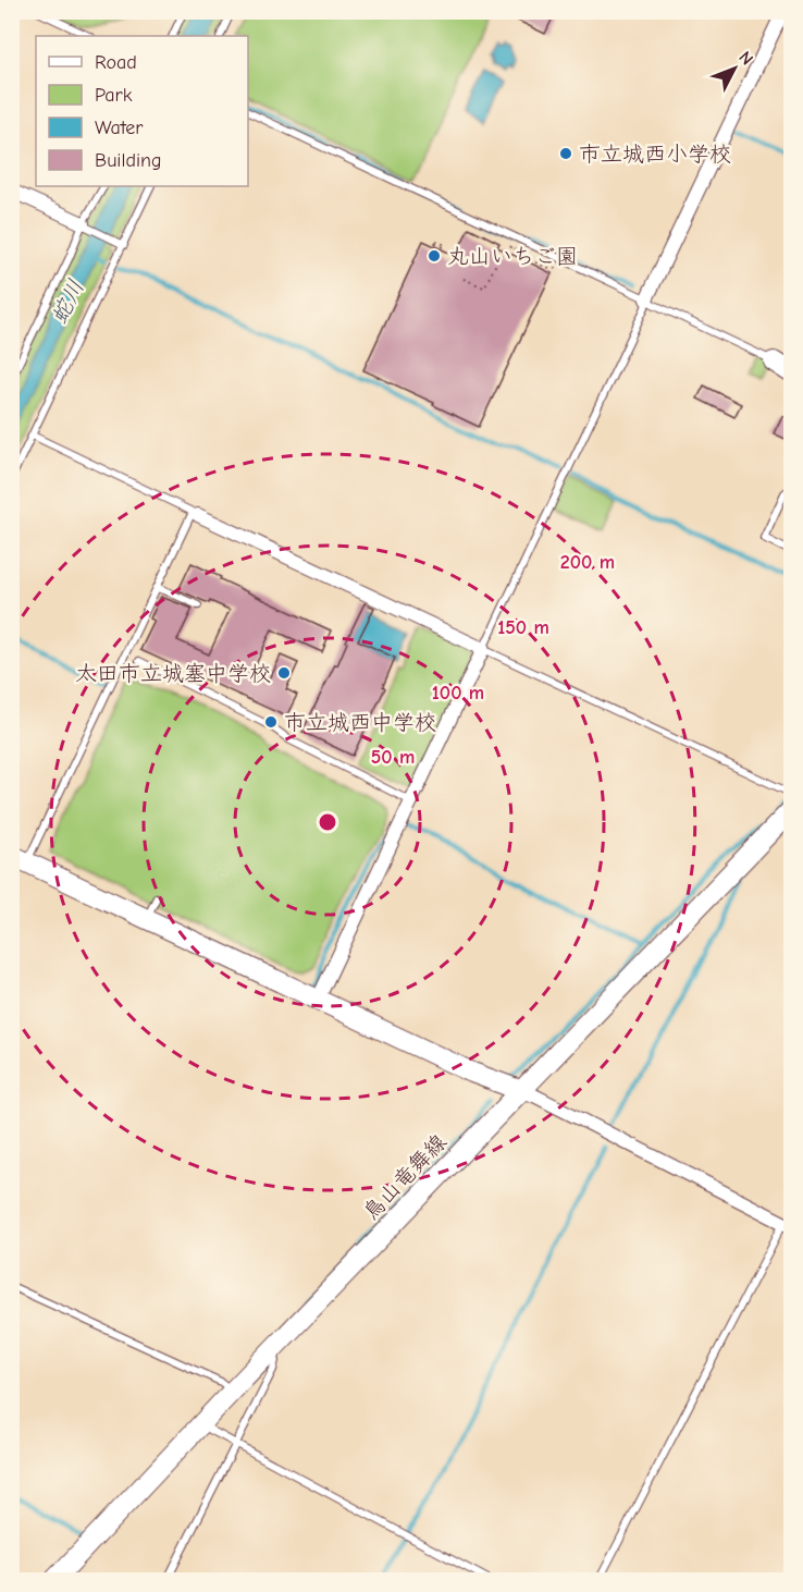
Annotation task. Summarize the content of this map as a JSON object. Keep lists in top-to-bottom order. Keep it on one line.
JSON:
{"streets":{"main road":["鳥山竜舞線"]},"water":["蛇川"],"places":["市立城西小学校","丸山いちご園","太田市立城塞中学校","市立城西中学校"],"legend":["Road","Park","Water","Building"],"north":"top right","rings":["200 m","150 m","100 m","50 m"]}
